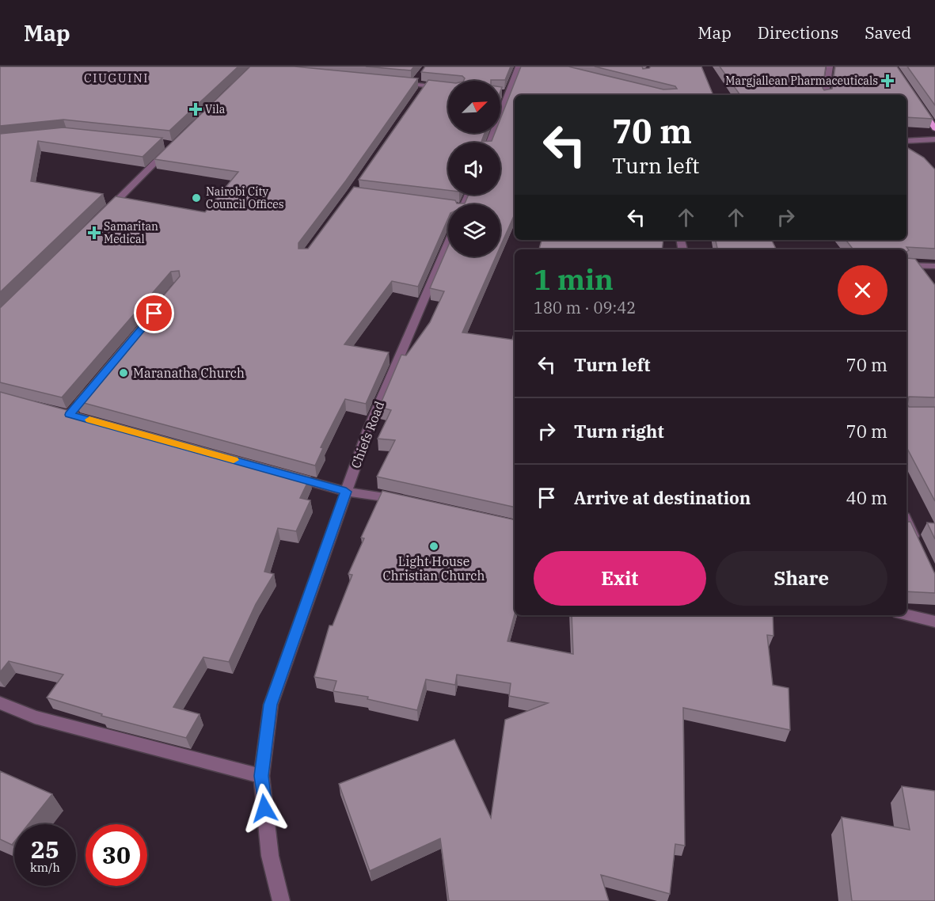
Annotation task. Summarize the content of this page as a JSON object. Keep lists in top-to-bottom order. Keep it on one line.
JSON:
{"streets":{"street":["Chiefs Road"]},"districts":["CIUGUINI"],"places":{"health":["Margjallean Pharmaceuticals","Vila","Samaritan Medical"],"other":["Nairobi City Council Offices","Maranatha Church","Light House Christian Church"]},"north":"top right","page":{"header":"Map","nav":["Map","Directions","Saved"],"turn":["70 m","Turn left"],"heading":["1 min","180 m · 09:42"],"list":[{"name":"Turn left","value":"70 m"},{"name":"Turn right","value":"70 m"},{"name":"Arrive at destination","value":"40 m"}],"buttons":["Exit","Share"],"speed":"25 km/h","limit":"30"}}
